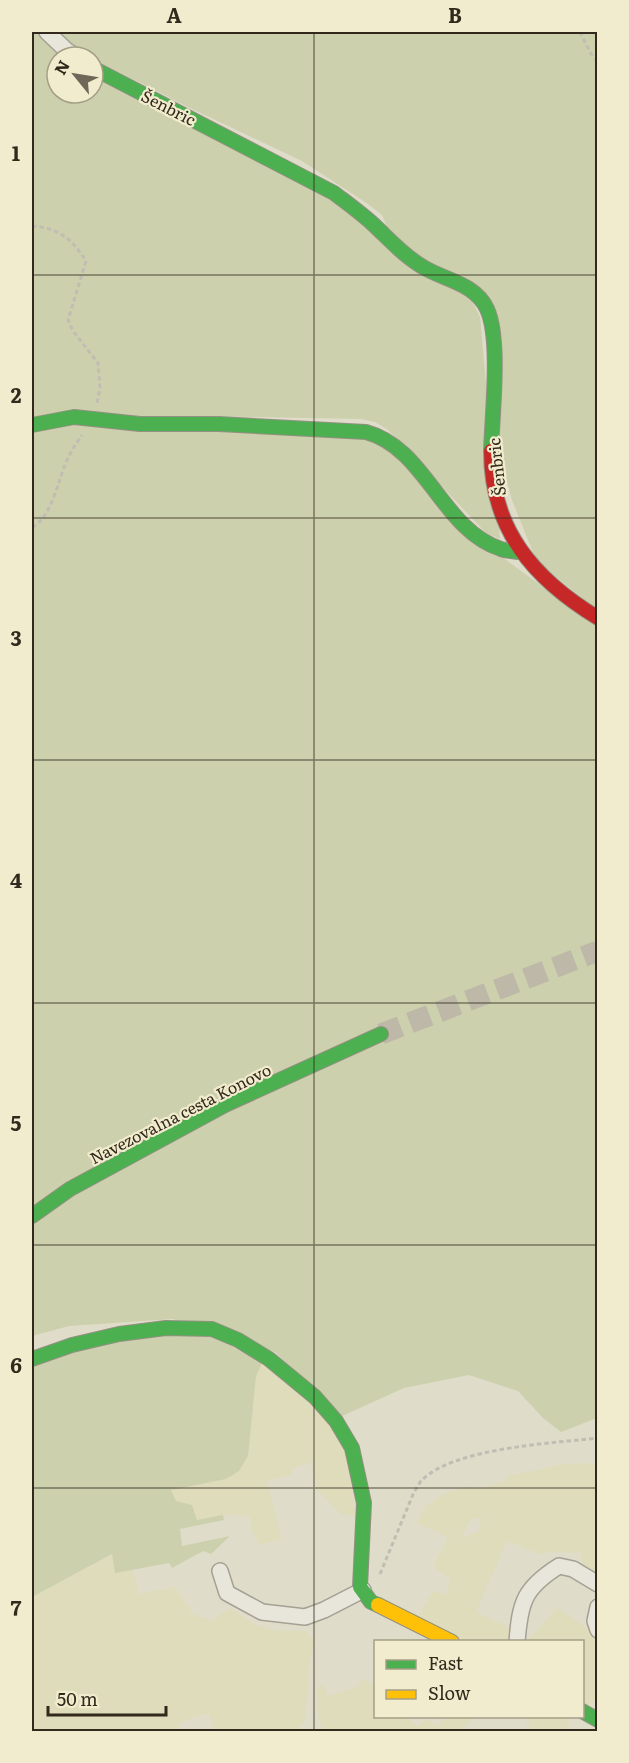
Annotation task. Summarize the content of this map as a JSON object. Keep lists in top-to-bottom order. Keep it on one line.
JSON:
{"streets":{"street":["Šenbric","Navezovalna cesta Konovo"]},"legend":["Fast","Slow"],"scale_bar":"50 m","north":"top left","grid":{"columns":["A","B"],"rows":["1","2","3","4","5","6","7"]}}
